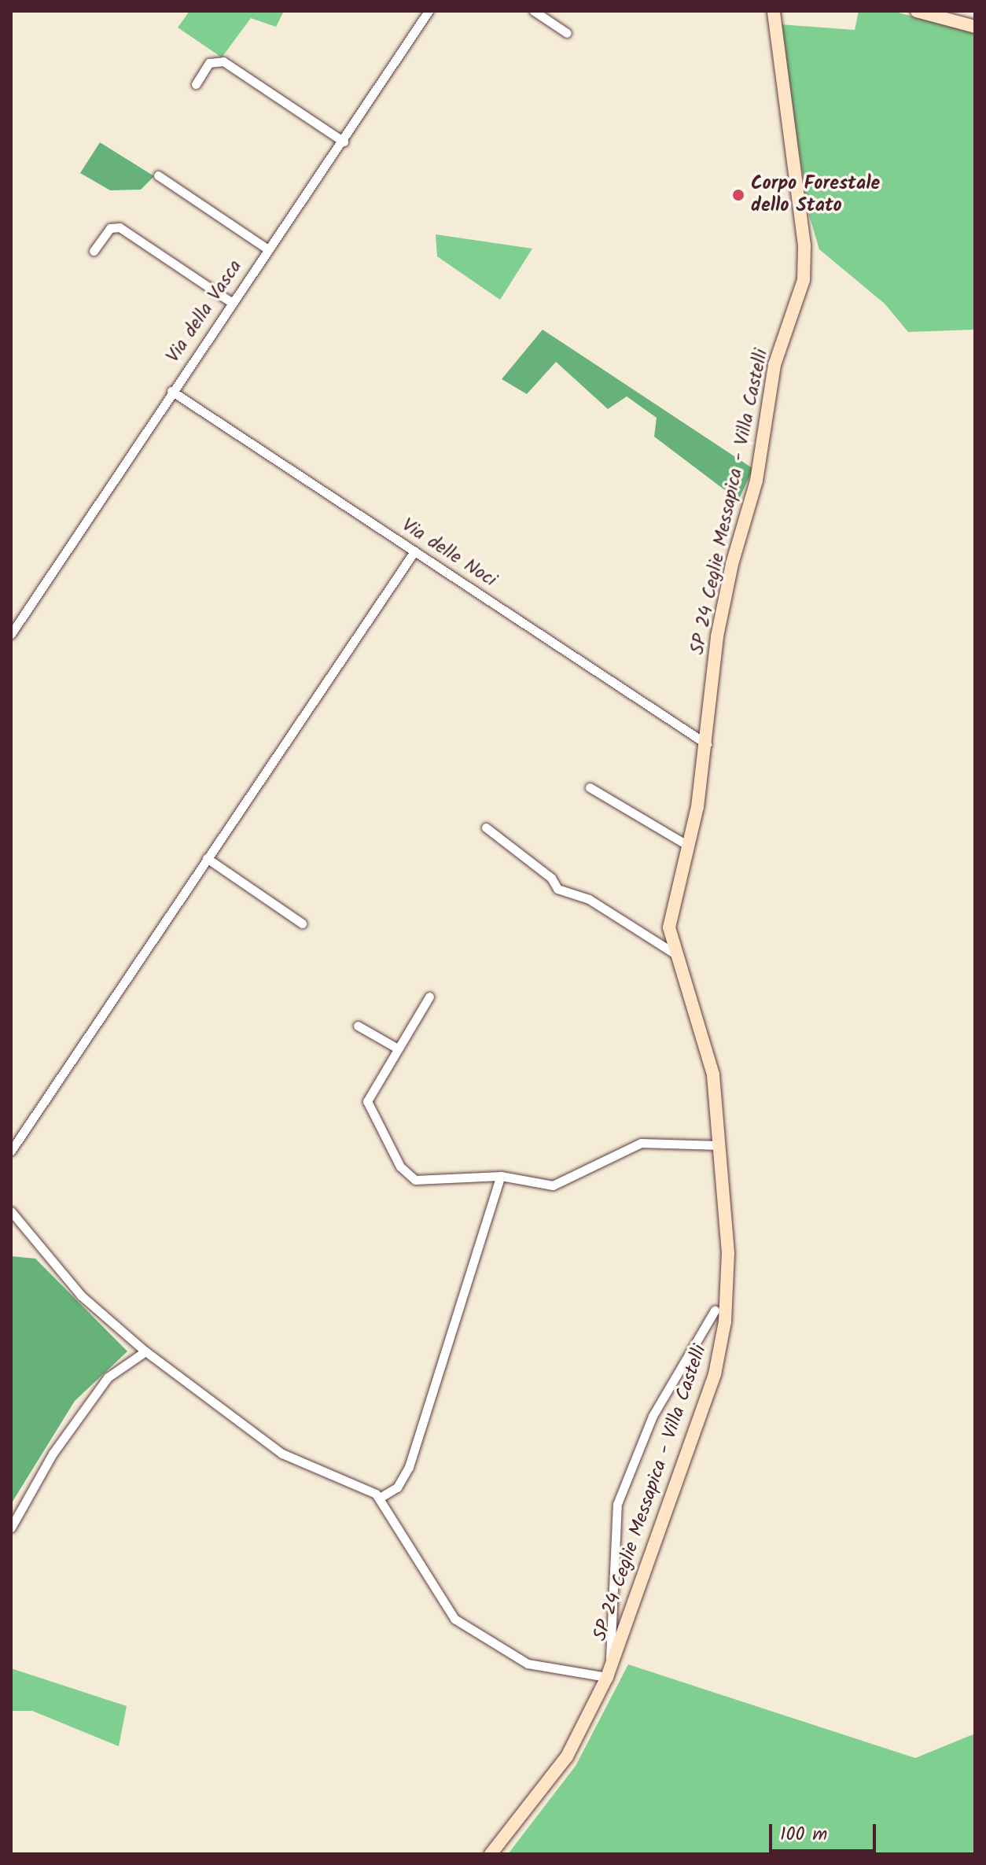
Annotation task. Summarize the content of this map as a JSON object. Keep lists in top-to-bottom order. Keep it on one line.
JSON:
{"streets":{"main road":["SP 24 Ceglie Messapica - Villa Castelli"],"street":["Via della Vasca","Via delle Noci"]},"crossings":[["Via della Vasca","Via delle Noci"],["SP 24 Ceglie Messapica - Villa Castelli","Via delle Noci"]],"places":["Corpo Forestale dello Stato"],"scale_bar":"100 m"}
